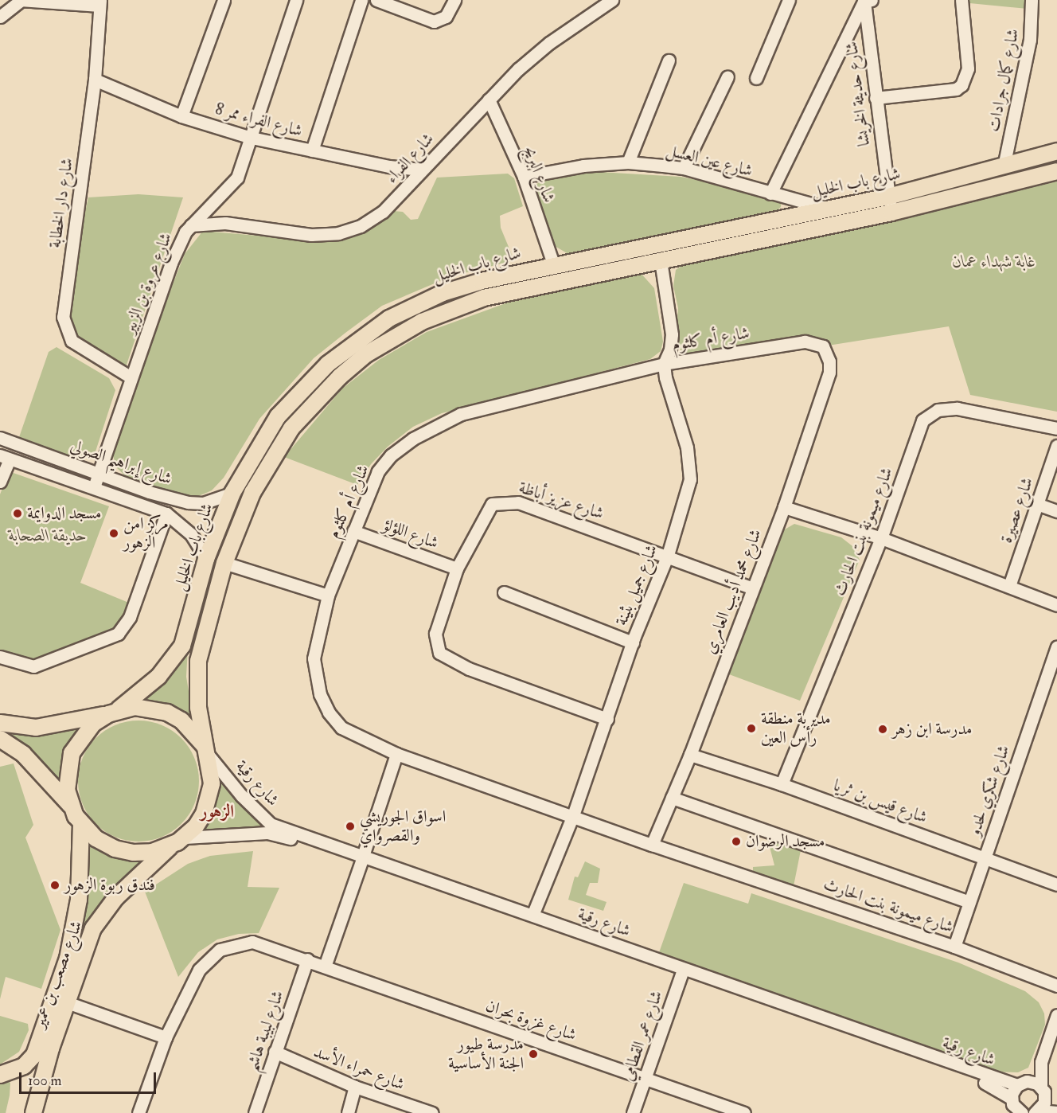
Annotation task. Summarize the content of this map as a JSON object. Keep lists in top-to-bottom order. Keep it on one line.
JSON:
{"streets":{"main road":["شارع باب الخليل","شارع مصعب بن عمير"],"street":["شارع كمال جرادات","شارع حديثة الخريشا","شارع الفراء ممر 8","شارع الفراء","شارع عين العسل","شارع البريج","شارع دار الخطابة","شارع عروة بن الزبير","شارع أم كلثوم","شارع إبراهيم الصولي","شارع عزيز أباظة","شارع عصيرة","شارع ميمونة بنت الحارث","شارع اللؤلؤ","شارع جميل بثينة","شارع محمد أديب العامري","شارع رقية","شارع شكري لحدو","شارع قيس بن ثريا","شارع غزوة بحران","شارع لبيبة هاشم","شارع عمر القطامي","شارع حمراء الأسد"]},"crossings":[["شارع كمال جرادات","شارع باب الخليل"],["شارع حديثة الخريشا","شارع باب الخليل"],["شارع الفراء ممر 8","شارع الفراء"],["شارع الفراء ممر 8","شارع دار الخطابة"],["شارع الفراء ممر 8","شارع عروة بن الزبير"],["شارع الفراء","شارع البريج"],["شارع الفراء","شارع عروة بن الزبير"],["شارع عين العسل","شارع البريج"],["شارع عين العسل","شارع باب الخليل"],["شارع البريج","شارع باب الخليل"],["شارع باب الخليل","شارع إبراهيم الصولي"],["شارع باب الخليل","شارع رقية"],["شارع باب الخليل","شارع مصعب بن عمير"],["شارع دار الخطابة","شارع عروة بن الزبير"],["شارع عروة بن الزبير","شارع إبراهيم الصولي"],["شارع أم كلثوم","شارع ميمونة بنت الحارث"],["شارع أم كلثوم","شارع اللؤلؤ"],["شارع أم كلثوم","شارع جميل بثينة"],["شارع أم كلثوم","شارع محمد أديب العامري"],["شارع عزيز أباظة","شارع اللؤلؤ"],["شارع عزيز أباظة","شارع جميل بثينة"],["شارع عزيز أباظة","شارع محمد أديب العامري"],["شارع ميمونة بنت الحارث","شارع جميل بثينة"],["شارع ميمونة بنت الحارث","شارع محمد أديب العامري"],["شارع ميمونة بنت الحارث","شارع شكري لحدو"],["شارع ميمونة بنت الحارث","شارع قيس بن ثريا"],["شارع جميل بثينة","شارع رقية"],["شارع محمد أديب العامري","شارع قيس بن ثريا"],["شارع رقية","شارع مصعب بن عمير"],["شارع رقية","شارع عمر القطامي"],["شارع شكري لحدو","شارع قيس بن ثريا"],["شارع غزوة بحران","شارع لبيبة هاشم"],["شارع غزوة بحران","شارع عمر القطامي"],["شارع لبيبة هاشم","شارع حمراء الأسد"]],"districts":["الزهور"],"parks":["غابة شهداء عمان","حديقة الصحابة"],"places":["مسجد الدوايمة","مركز امن الزهور","مديرية منطقة رأس العين","مدرسة ابن زهر","اسواق الجوريشي والقصرواي","مسجد الرضوان","فندق ربوة الزهور","مدرسة طيور الجنة الأساسية"],"scale_bar":"100 m"}
